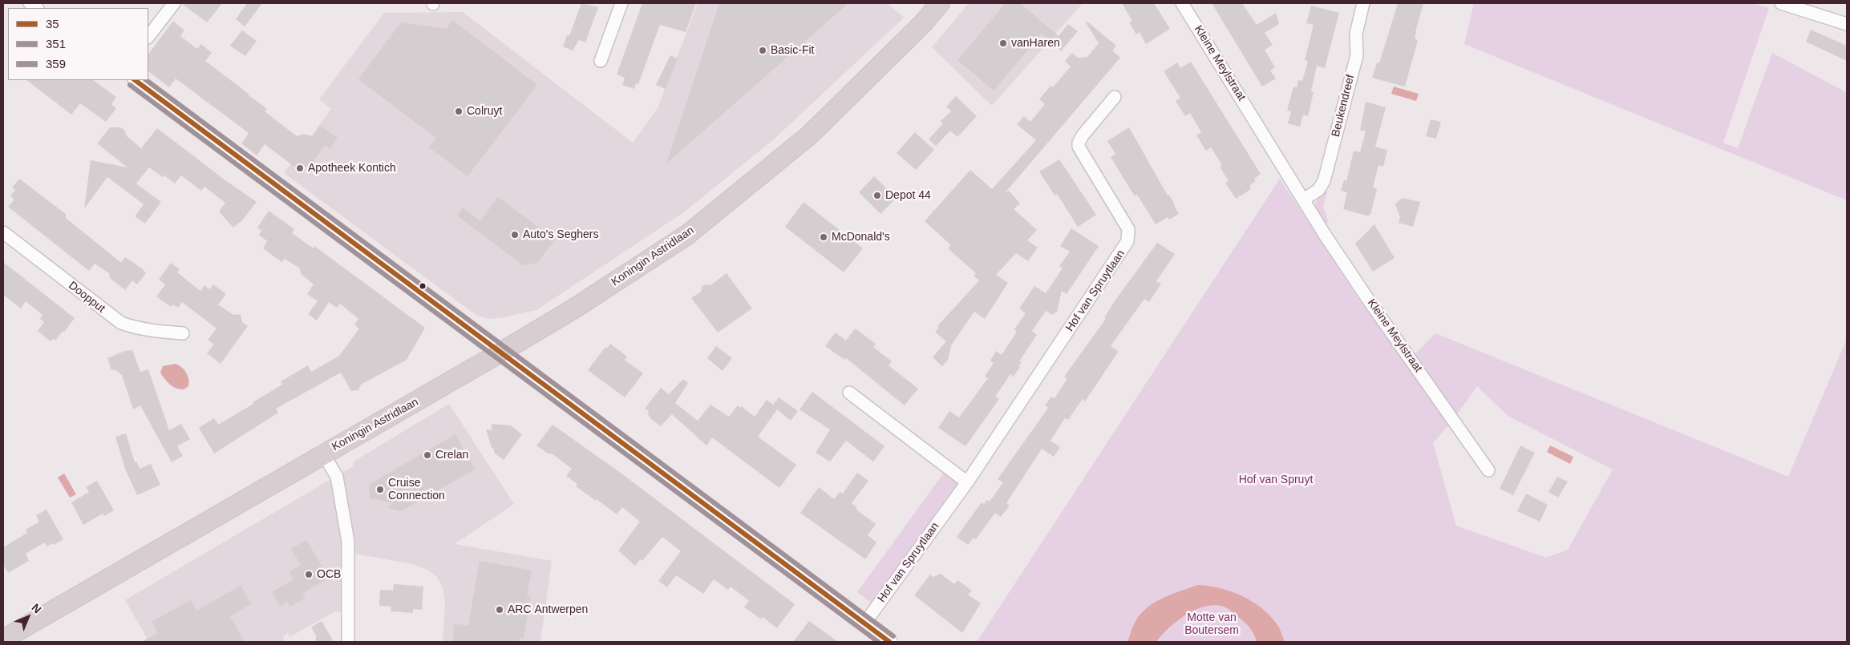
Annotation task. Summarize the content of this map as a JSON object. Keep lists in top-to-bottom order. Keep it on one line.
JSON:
{"streets":{"main road":["Koningin Astridlaan"],"street":["Kleine Meylstraat","Beukendreef","Hof van Spruytlaan","Doopput"]},"crossings":[["Kleine Meylstraat","Beukendreef"]],"parks":["Hof van Spruyt","Motte van Boutersem"],"places":["vanHaren","Basic-Fit","Colruyt","Apotheek Kontich","Depot 44","Auto's Seghers","McDonald's","Crelan","Cruise Connection","OCB","ARC Antwerpen"],"lines":["transit line 35","transit line 359","transit line 351"],"legend":["35","351","359"],"north":"top right"}
